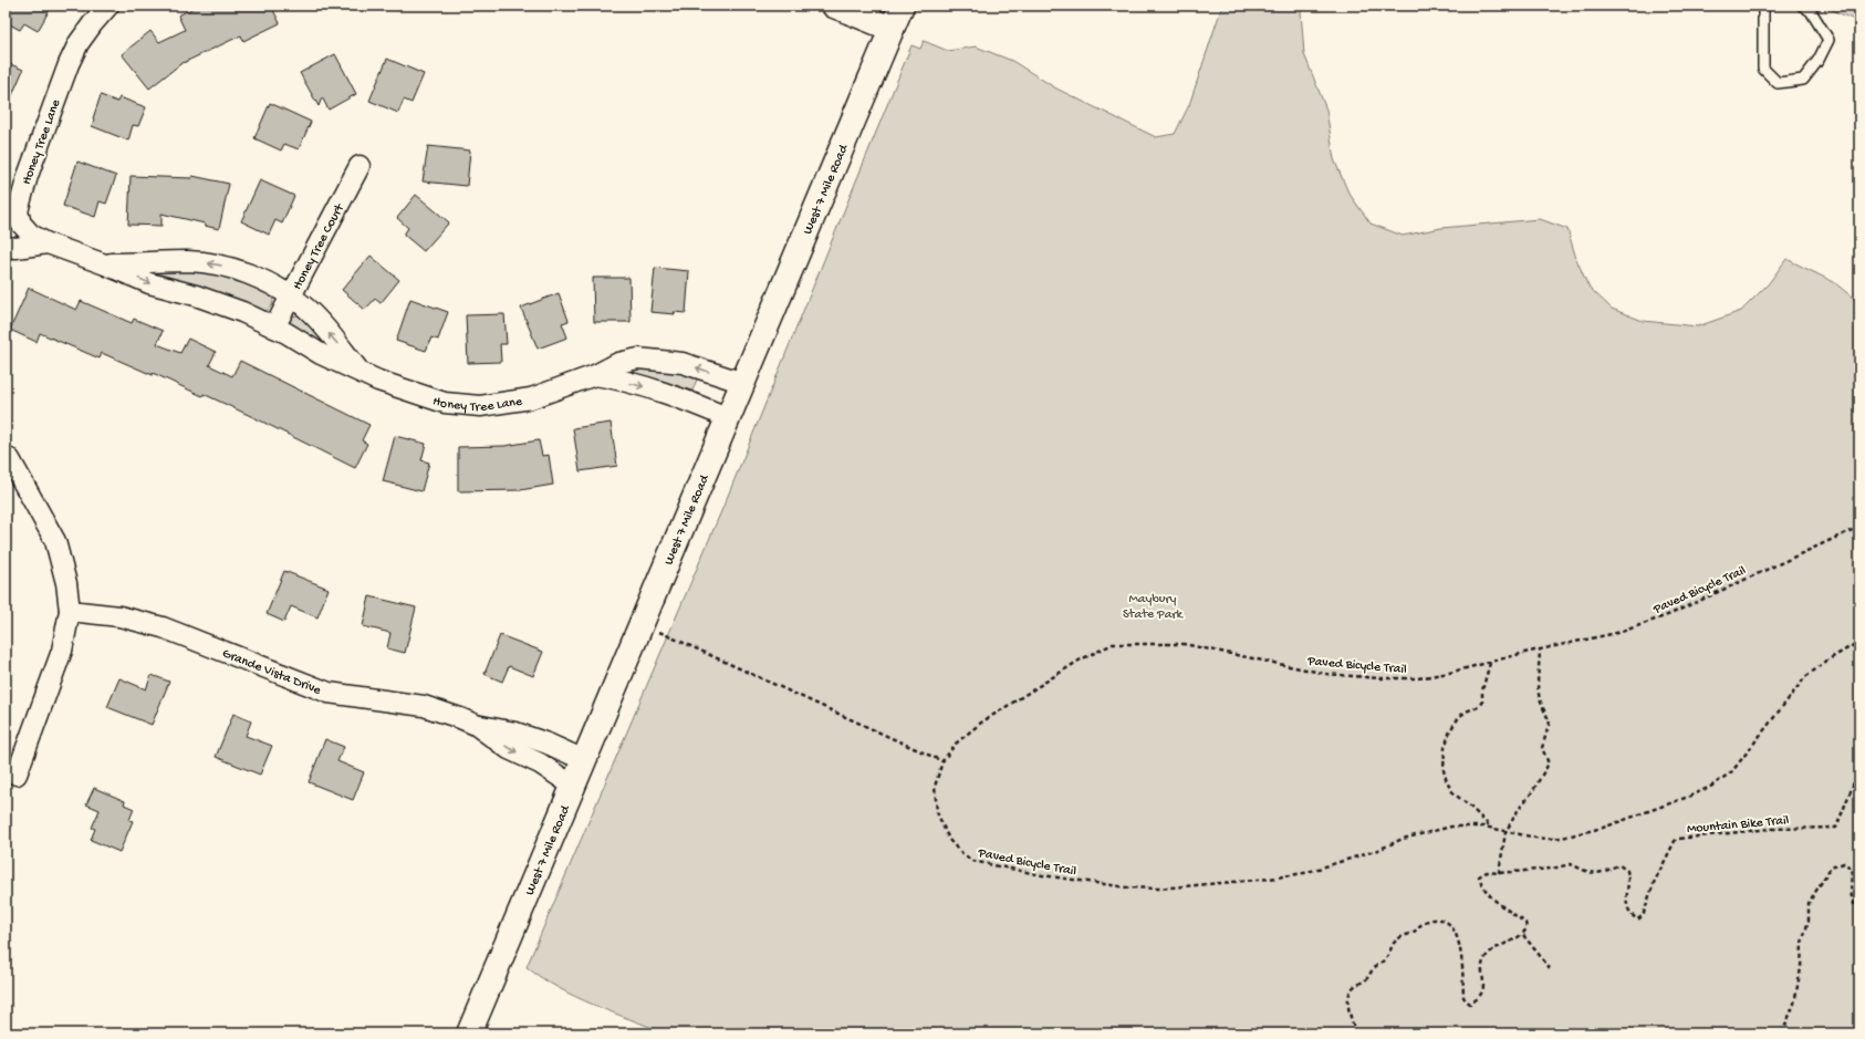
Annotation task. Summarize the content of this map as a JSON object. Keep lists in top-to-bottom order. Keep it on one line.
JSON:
{"streets":{"street":["Honey Tree Lane","West 7 Mile Road","Honey Tree Court","Grande Vista Drive"],"path":["Paved Bicycle Trail","Mountain Bike Trail"]},"crossings":[["Honey Tree Lane","West 7 Mile Road"],["Honey Tree Lane","Honey Tree Court"],["West 7 Mile Road","Grande Vista Drive"]],"parks":["Maybury State Park"]}
